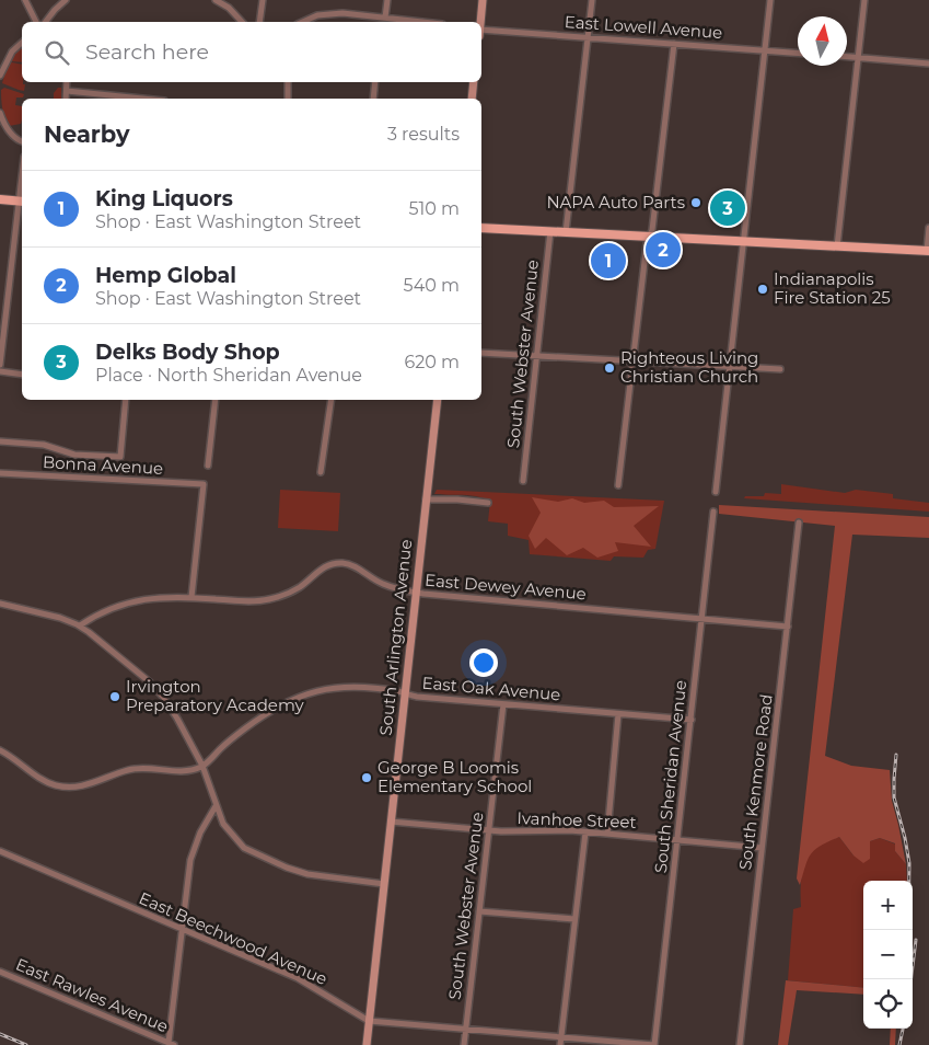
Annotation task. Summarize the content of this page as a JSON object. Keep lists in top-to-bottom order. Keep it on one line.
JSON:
{"streets":{"main road":["South Arlington Avenue"],"street":["East Lowell Avenue","South Webster Avenue","Bonna Avenue","East Dewey Avenue","East Oak Avenue","South Sheridan Avenue","South Kenmore Road","Ivanhoe Street","East Beechwood Avenue","East Rawles Avenue"]},"crossings":[["South Webster Avenue","East Oak Avenue"],["South Webster Avenue","Ivanhoe Street"],["South Webster Avenue","East Beechwood Avenue"],["Bonna Avenue","East Dewey Avenue"],["East Dewey Avenue","South Arlington Avenue"],["East Dewey Avenue","South Sheridan Avenue"],["East Dewey Avenue","South Kenmore Road"],["South Arlington Avenue","East Oak Avenue"],["South Arlington Avenue","Ivanhoe Street"],["South Arlington Avenue","East Beechwood Avenue"],["East Oak Avenue","South Sheridan Avenue"],["South Sheridan Avenue","Ivanhoe Street"],["South Sheridan Avenue","East Beechwood Avenue"],["South Kenmore Road","Ivanhoe Street"]],"places":["NAPA Auto Parts","Indianapolis Fire Station 25","Righteous Living Christian Church","Irvington Preparatory Academy","George B Loomis Elementary School"],"north":"top","page":{"search":"Search here","heading":["Nearby","3 results"],"list":[{"mark":"1","name":"King Liquors","note":"Shop · East Washington Street","value":"510 m"},{"mark":"2","name":"Hemp Global","note":"Shop · East Washington Street","value":"540 m"},{"mark":"3","name":"Delks Body Shop","note":"Place · North Sheridan Avenue","value":"620 m"}],"pins":["3","2","1"],"map_buttons":["+","−"]}}
